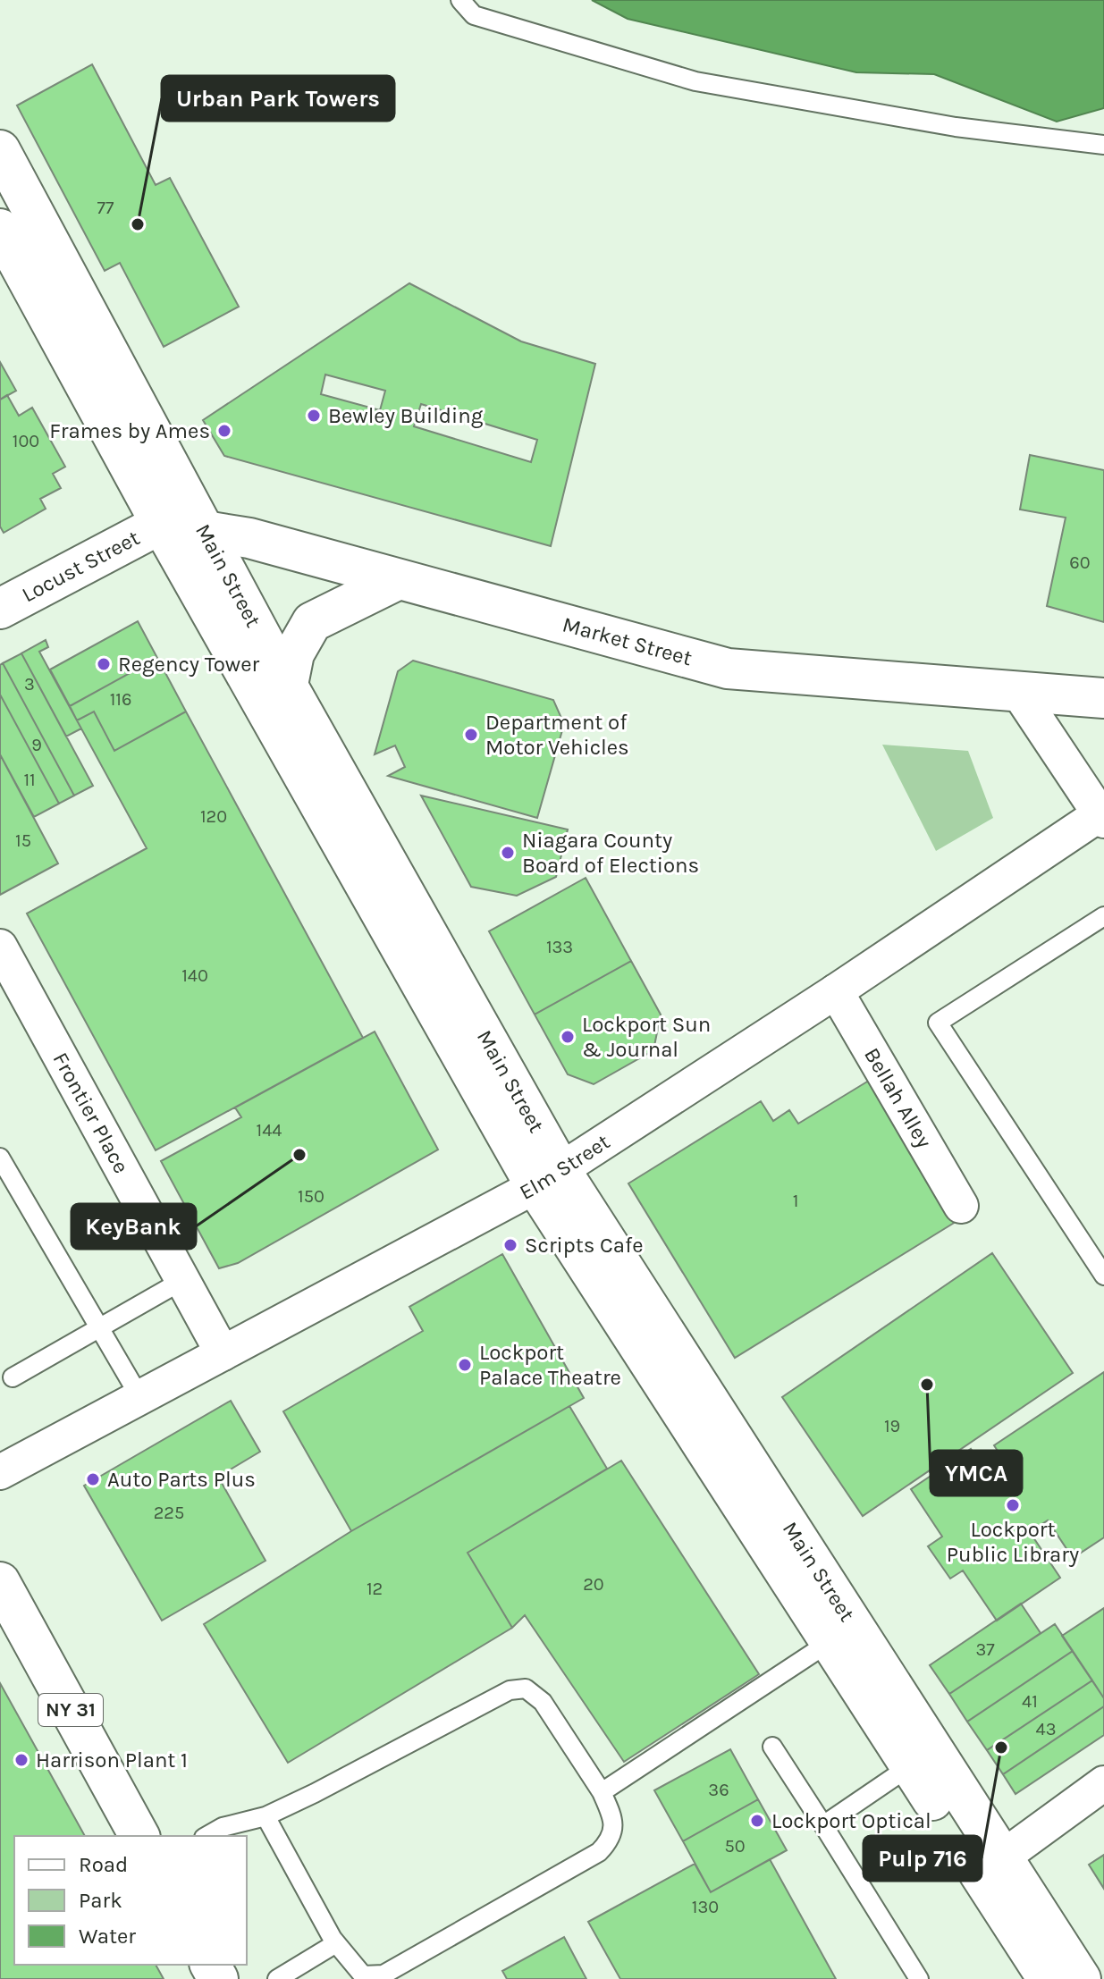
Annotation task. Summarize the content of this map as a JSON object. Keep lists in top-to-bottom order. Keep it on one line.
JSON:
{"streets":{"main road":["Locust Street","Main Street","Market Street","NY 31"],"street":["Bellah Alley","Frontier Place","Elm Street"]},"crossings":[["Locust Street","Main Street"],["Locust Street","Market Street"],["Main Street","Market Street"],["Main Street","Elm Street"],["Bellah Alley","Elm Street"],["Frontier Place","Elm Street"]],"places":["Urban Park Towers","Bewley Building","Frames by Ames","Regency Tower","Department of Motor Vehicles","Niagara County Board of Elections","Lockport Sun & Journal","KeyBank","Scripts Cafe","Lockport Palace Theatre","YMCA","Auto Parts Plus","Lockport Public Library","Pulp 716","Harrison Plant 1","Lockport Optical"],"house_numbers":["77","100","60","3","116","9","11","120","15","133","140","144","150","1","19","225","20","12","37","41","43","36","50","130"],"legend":["Road","Park","Water"]}
